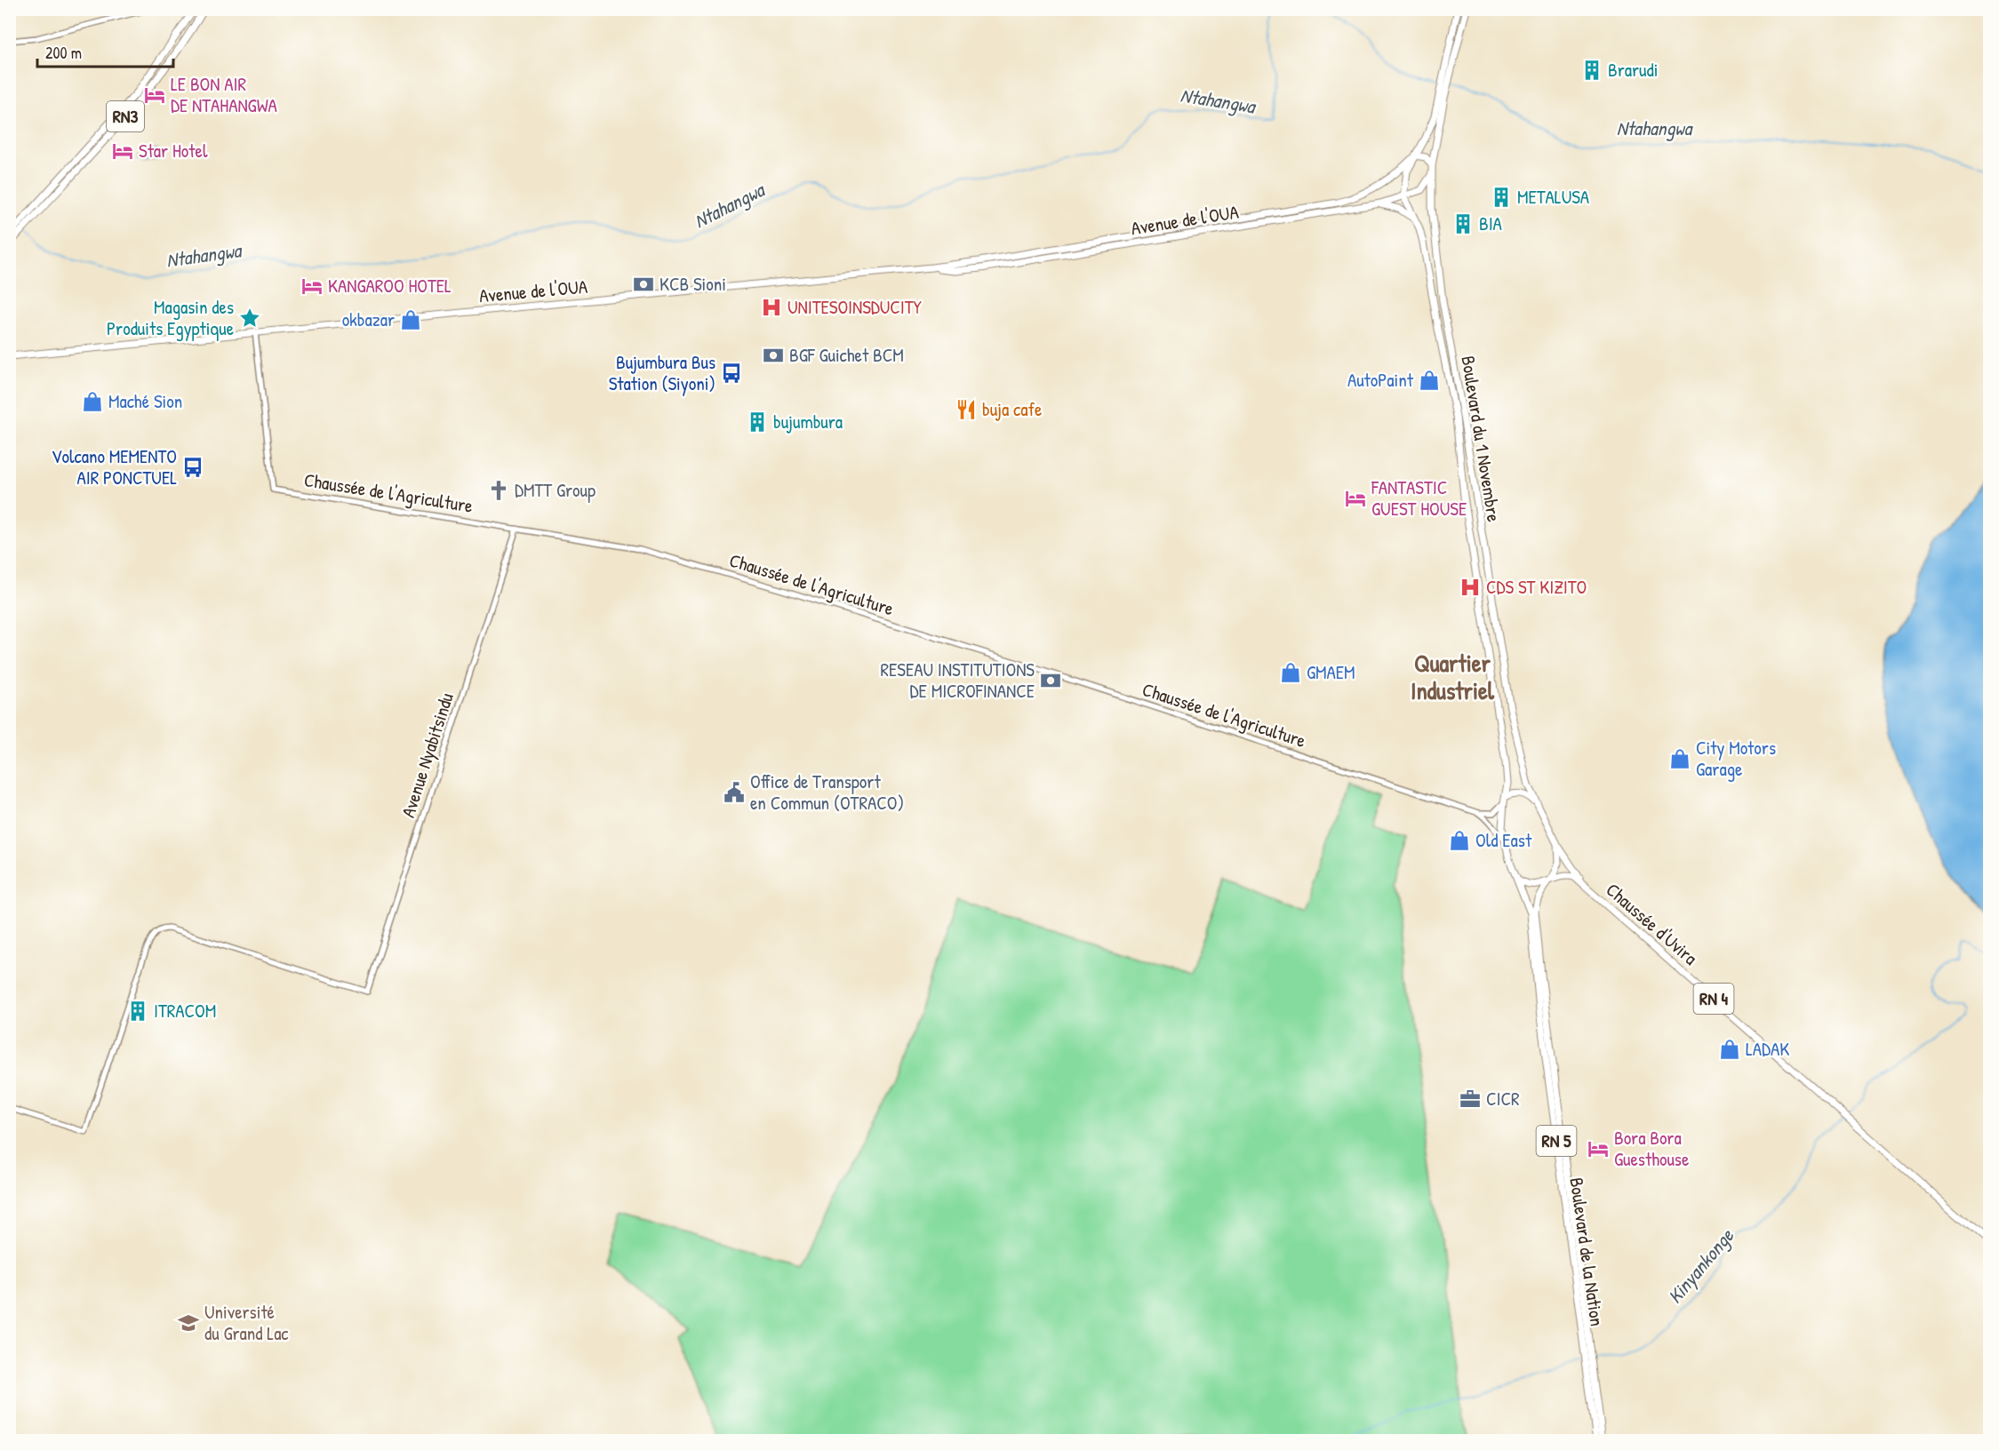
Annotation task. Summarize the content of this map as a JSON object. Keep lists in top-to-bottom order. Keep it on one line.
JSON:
{"streets":{"main road":["RN3","Avenue de l'OUA","Boulevard du 1 Novembre","Chaussée d'Uvira","RN 4","RN 5","Boulevard de la Nation"],"street":["Chaussée de l'Agriculture","Avenue Nyabitsindu"]},"crossings":[["Avenue de l'OUA","Boulevard du 1 Novembre"],["Avenue de l'OUA","Chaussée de l'Agriculture"],["Boulevard du 1 Novembre","Chaussée de l'Agriculture"],["Boulevard du 1 Novembre","RN 4"],["Boulevard du 1 Novembre","Boulevard de la Nation"],["Chaussée de l'Agriculture","Avenue Nyabitsindu"],["Chaussée d'Uvira","RN 4"],["RN 4","Boulevard de la Nation"]],"districts":["Quartier Industriel"],"water":["Ntahangwa","Kinyankonge"],"places":{"building":["Brarudi","METALUSA","BIA","bujumbura","ITRACOM"],"hotel":["LE BON AIR DE NTAHANGWA","Star Hotel","KANGAROO HOTEL","FANTASTIC GUEST HOUSE","Bora Bora Guesthouse"],"bank":["KCB Sioni","BGF Guichet BCM","RESEAU INSTITUTIONS DE MICROFINANCE"],"hospital":["UNITESOINSDUCITY","CDS ST KIZITO"],"place":["Magasin des Produits Egyptique"],"shop":["okbazar","AutoPaint","Maché Sion","GMAEM","City Motors Garage","Old East","LADAK"],"bus stop":["Bujumbura Bus Station (Siyoni)","Volcano MEMENTO AIR PONCTUEL"],"restaurant":["buja cafe"],"church":["DMTT Group"],"public building":["Office de Transport en Commun (OTRACO)"],"office":["CICR"],"school or university":["Université du Grand Lac"]},"scale_bar":"200 m"}
